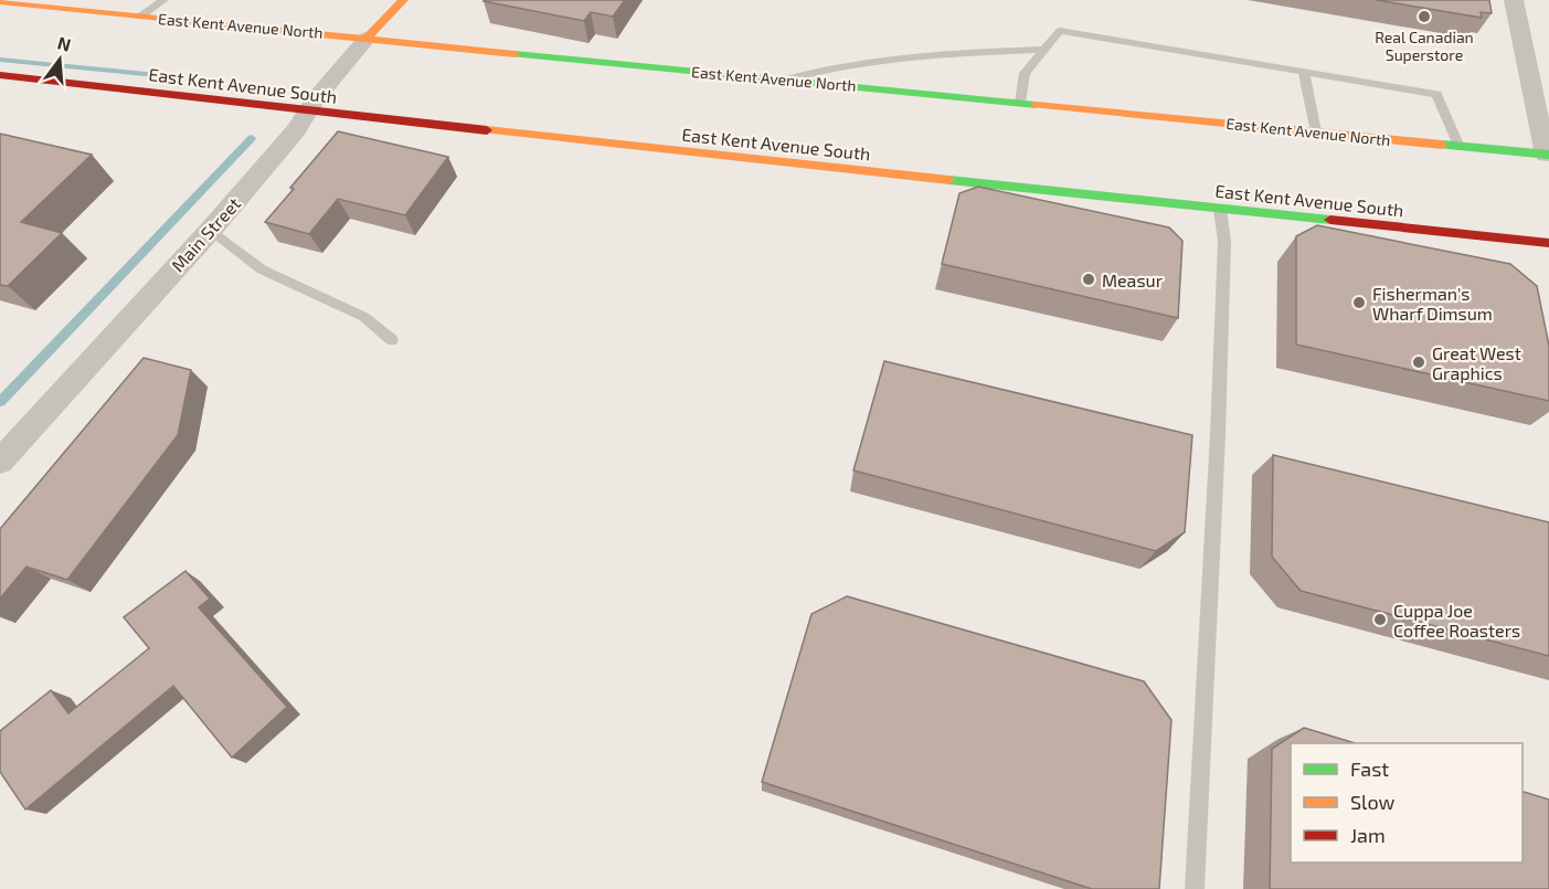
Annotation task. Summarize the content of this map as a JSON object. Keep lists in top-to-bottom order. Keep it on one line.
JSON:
{"streets":{"street":["East Kent Avenue North","East Kent Avenue South","Main Street"]},"crossings":[["East Kent Avenue North","Main Street"],["East Kent Avenue South","Main Street"]],"places":["Real Canadian Superstore","Measur","Fisherman's Wharf Dimsum","Great West Graphics","Cuppa Joe Coffee Roasters"],"legend":["Fast","Slow","Jam"],"north":"top"}
